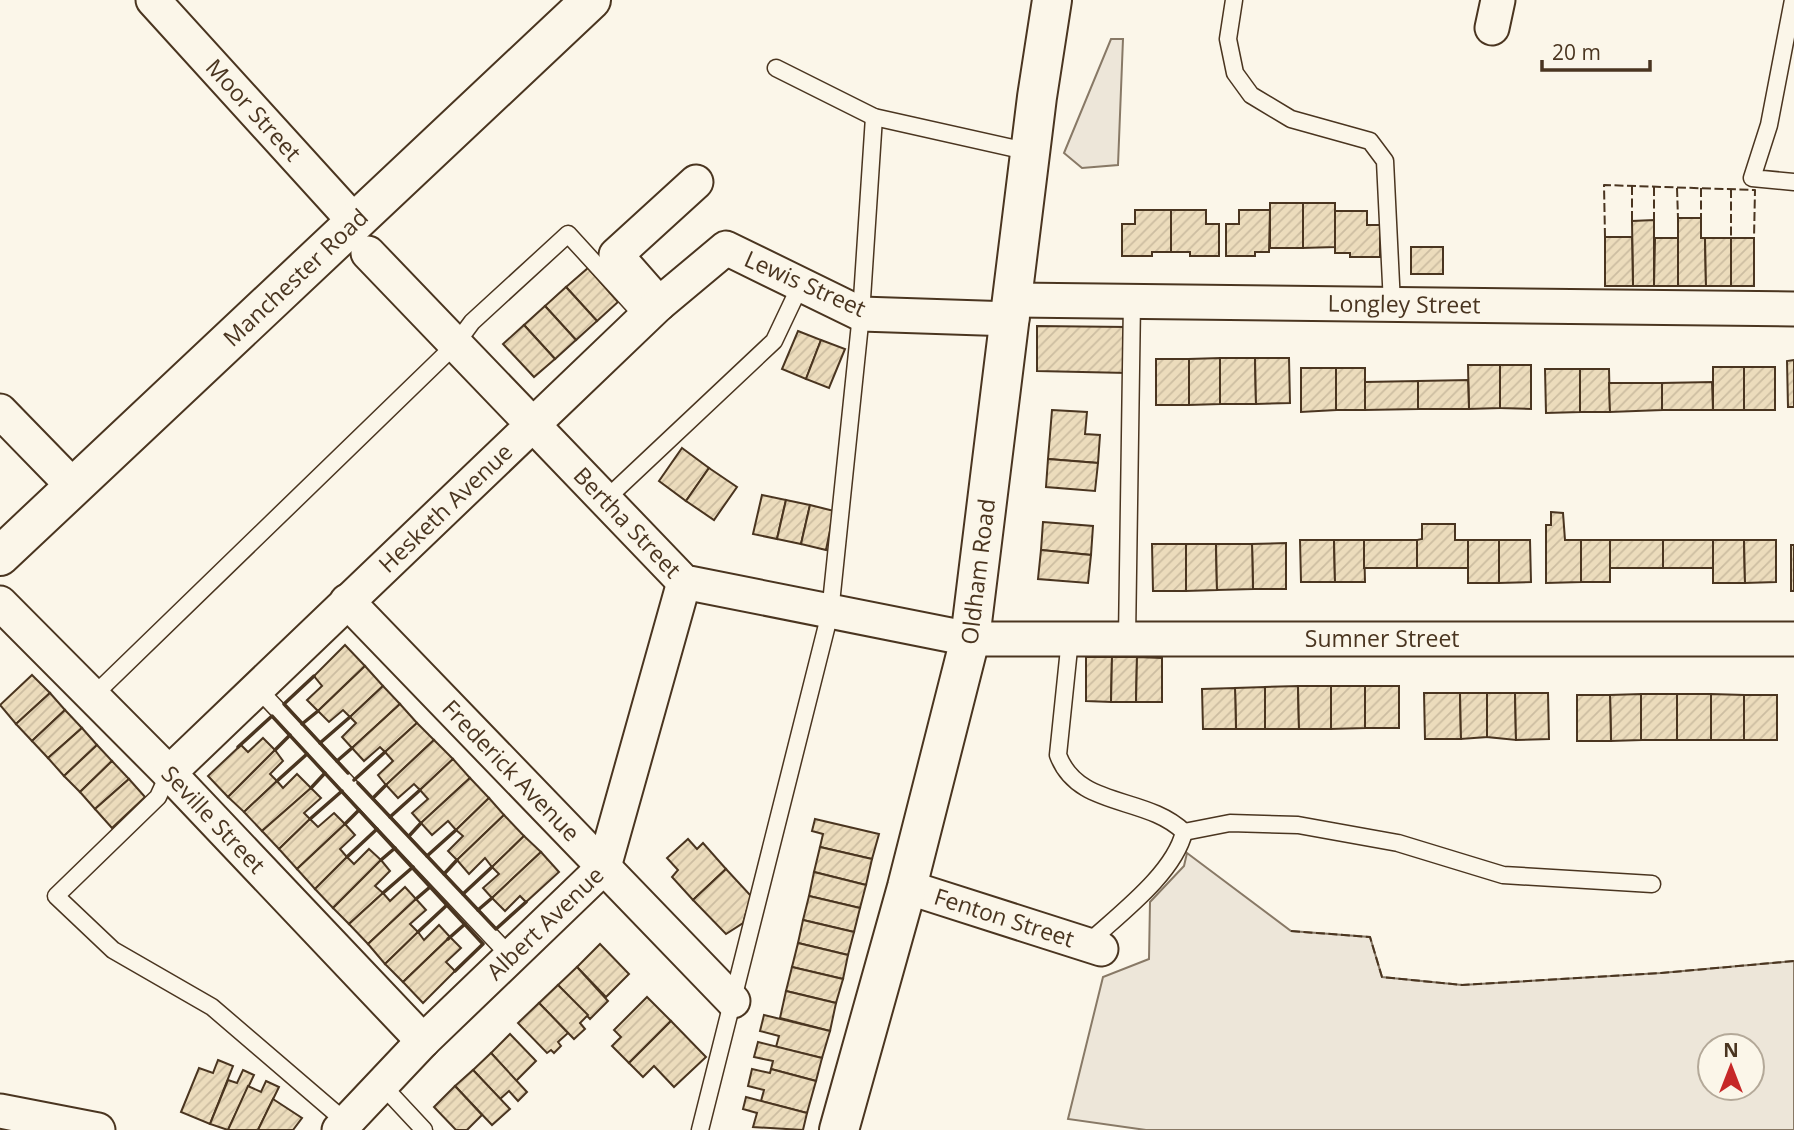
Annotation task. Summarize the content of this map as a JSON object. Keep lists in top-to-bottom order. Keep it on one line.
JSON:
{"streets":{"main road":["Manchester Road","Oldham Road"],"street":["Moor Street","Lewis Street","Longley Street","Hesketh Avenue","Bertha Street","Sumner Street","Frederick Avenue","Seville Street","Fenton Street","Albert Avenue"]},"crossings":[["Moor Street","Manchester Road"],["Moor Street","Bertha Street"],["Manchester Road","Bertha Street"],["Lewis Street","Longley Street"],["Lewis Street","Hesketh Avenue"],["Lewis Street","Oldham Road"],["Longley Street","Oldham Road"],["Hesketh Avenue","Bertha Street"],["Hesketh Avenue","Frederick Avenue"],["Hesketh Avenue","Seville Street"],["Bertha Street","Oldham Road"],["Bertha Street","Sumner Street"],["Bertha Street","Albert Avenue"],["Oldham Road","Sumner Street"],["Oldham Road","Fenton Street"],["Frederick Avenue","Albert Avenue"],["Seville Street","Albert Avenue"]],"scale_bar":"20 m","north":"top"}
